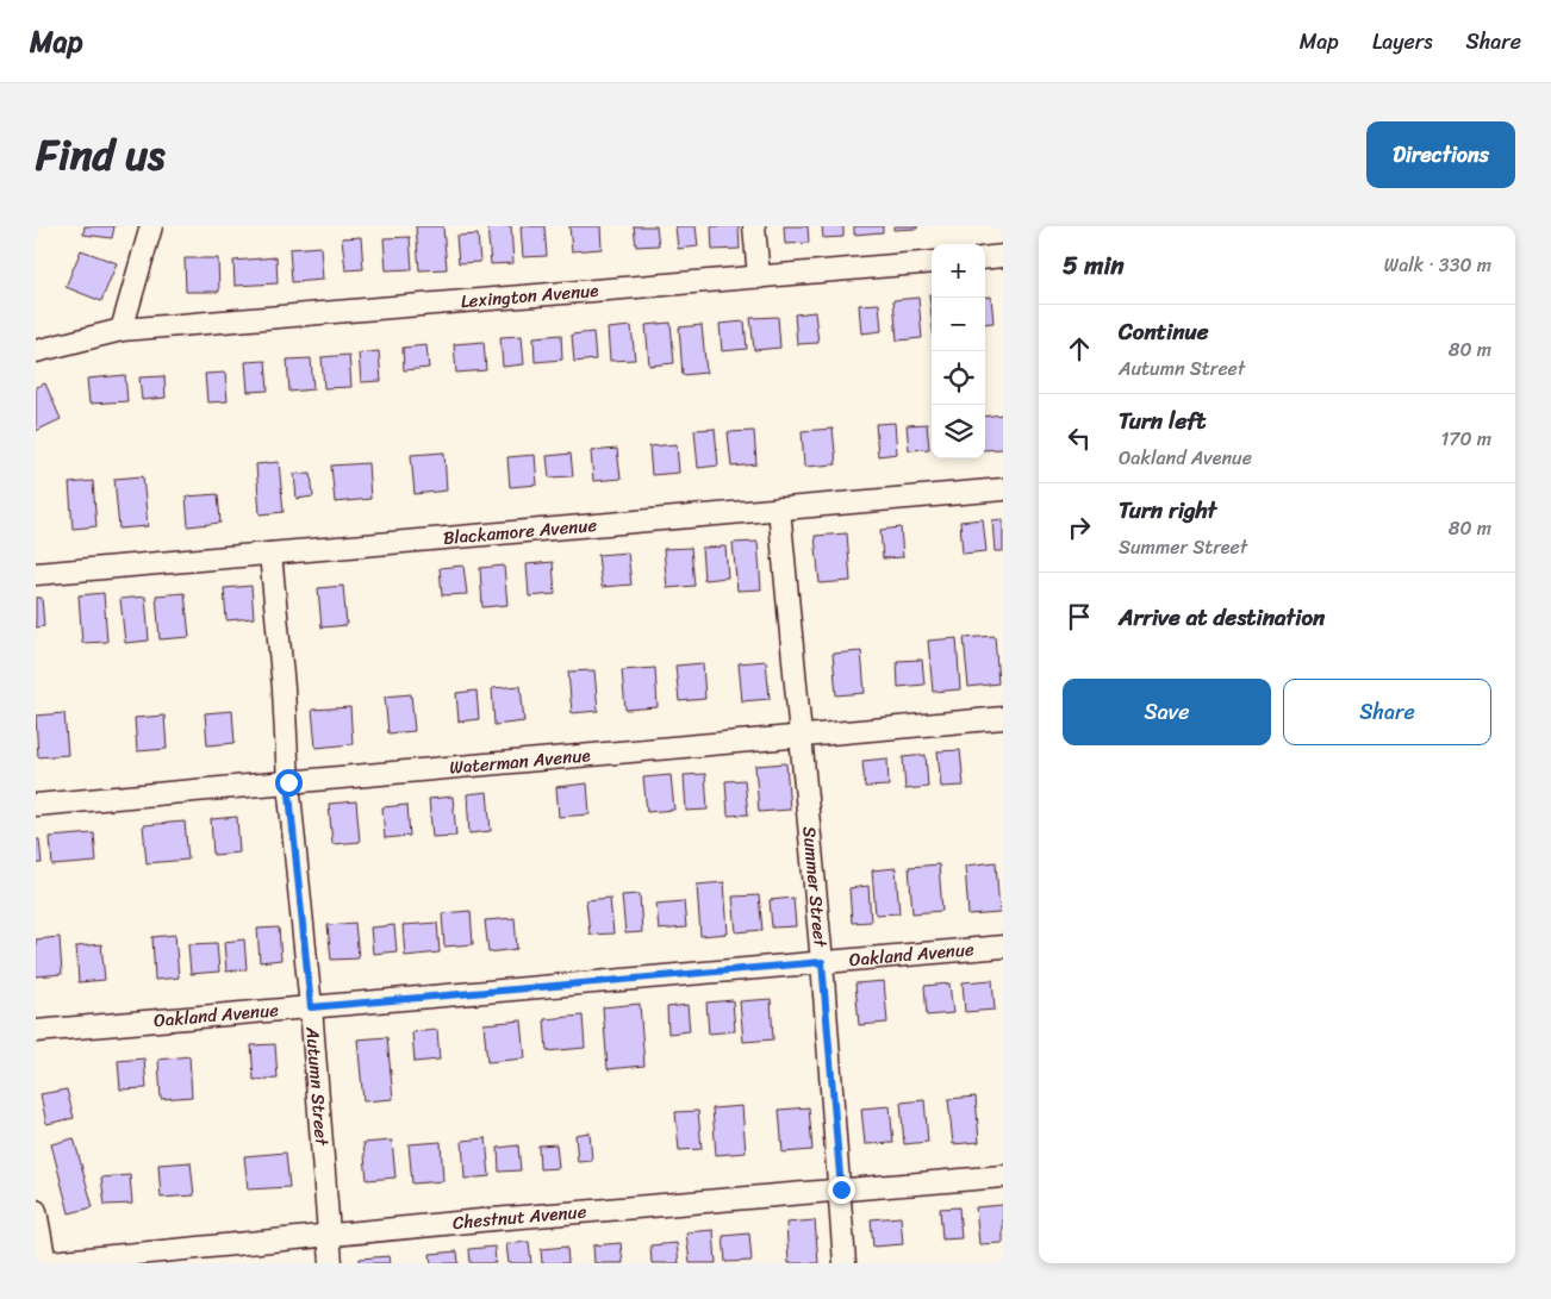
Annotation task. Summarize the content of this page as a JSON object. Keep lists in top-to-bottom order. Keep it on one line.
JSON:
{"streets":{"street":["Lexington Avenue","Blackamore Avenue","Waterman Avenue","Summer Street","Oakland Avenue","Autumn Street","Chestnut Avenue"]},"crossings":[["Blackamore Avenue","Summer Street"],["Blackamore Avenue","Autumn Street"],["Waterman Avenue","Summer Street"],["Waterman Avenue","Autumn Street"],["Summer Street","Oakland Avenue"],["Summer Street","Chestnut Avenue"],["Oakland Avenue","Autumn Street"],["Autumn Street","Chestnut Avenue"]],"page":{"header":"Map","nav":["Map","Layers","Share"],"title":"Find us","buttons":["Directions",["Save","Share"]],"heading":["5 min","Walk · 330 m"],"map_buttons":["+","−"],"list":[["Continue","Autumn Street","80 m"],["Turn left","Oakland Avenue","170 m"],["Turn right","Summer Street","80 m"],"Arrive at destination"]}}
